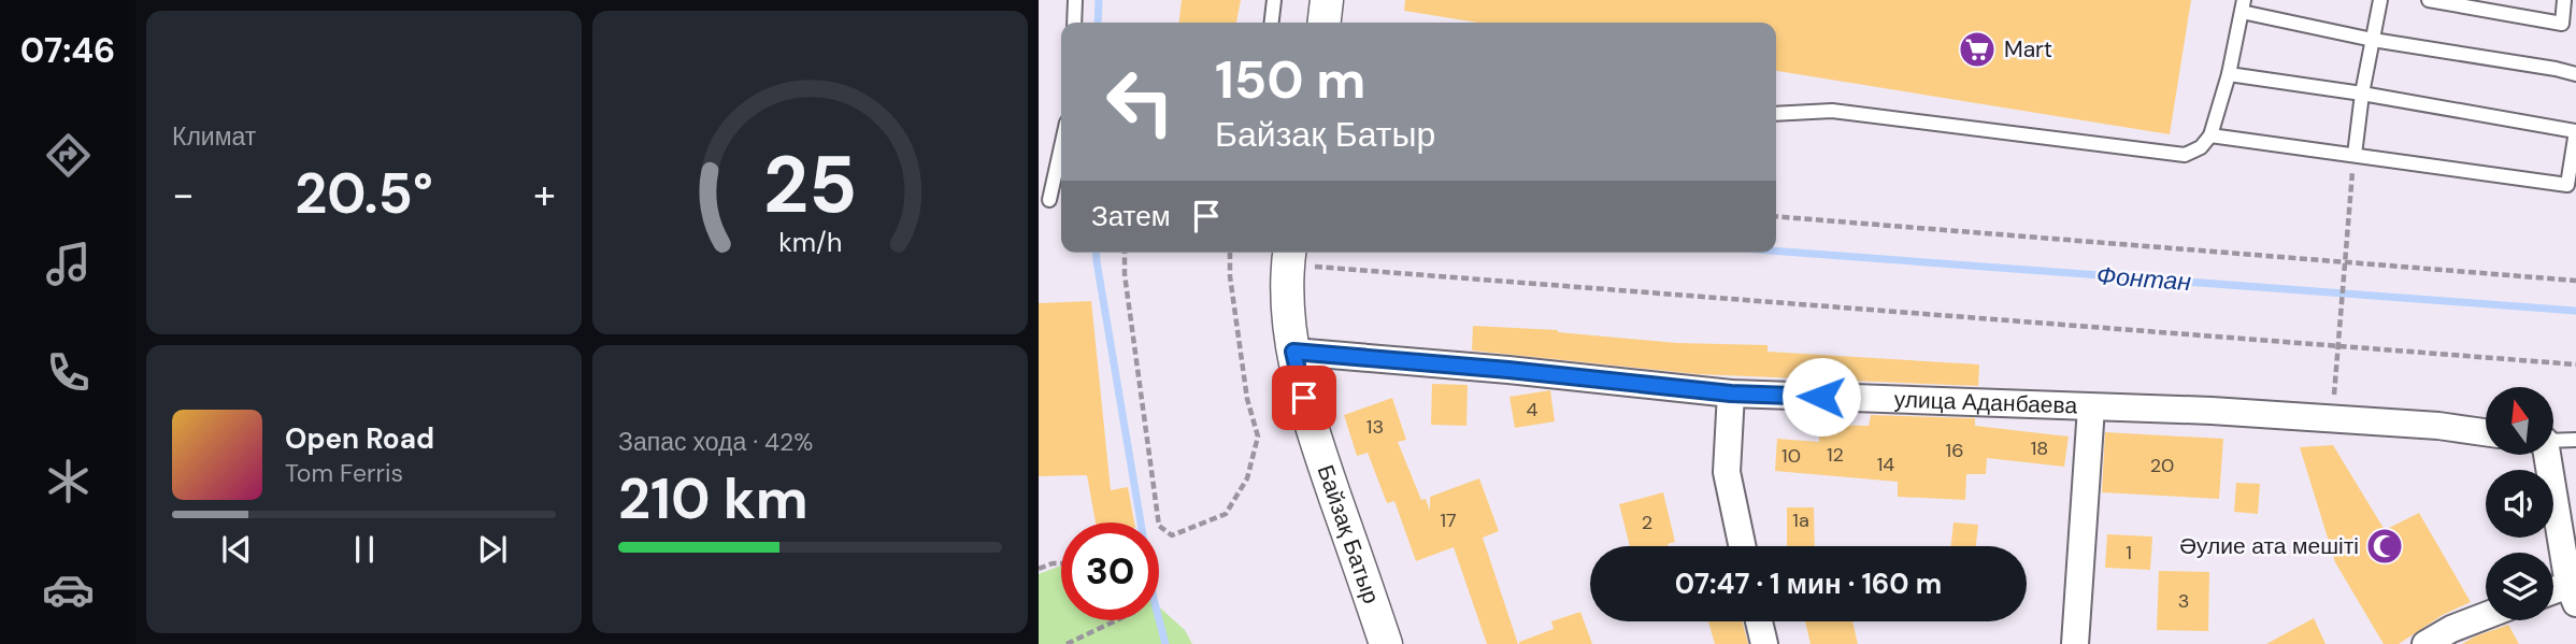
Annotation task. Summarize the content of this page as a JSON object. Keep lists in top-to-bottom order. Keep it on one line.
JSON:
{"streets":{"street":["улица Аданбаева","Байзақ Батыр"]},"crossings":[["улица Аданбаева","Байзақ Батыр"]],"water":["Фонтан"],"places":{"supermarket":["Mart"],"mosque":["Әулие ата мешіті"]},"house_numbers":["4","13","18","16","12","10","14","20","17","1a","2","1","3"],"north":"top","page":{"tabs":"07:46","tile":["Климат",["Запас хода · 42%","210 km"]],"turn":["150 m","Байзақ Батыр"],"heat":["−","20.5°","+"],"then":"Затем","song":["Open Road","Tom Ferris"],"limit":"30","trip":"07:47 · 1 мин · 160 m","gauge":["25","km/h"]}}
